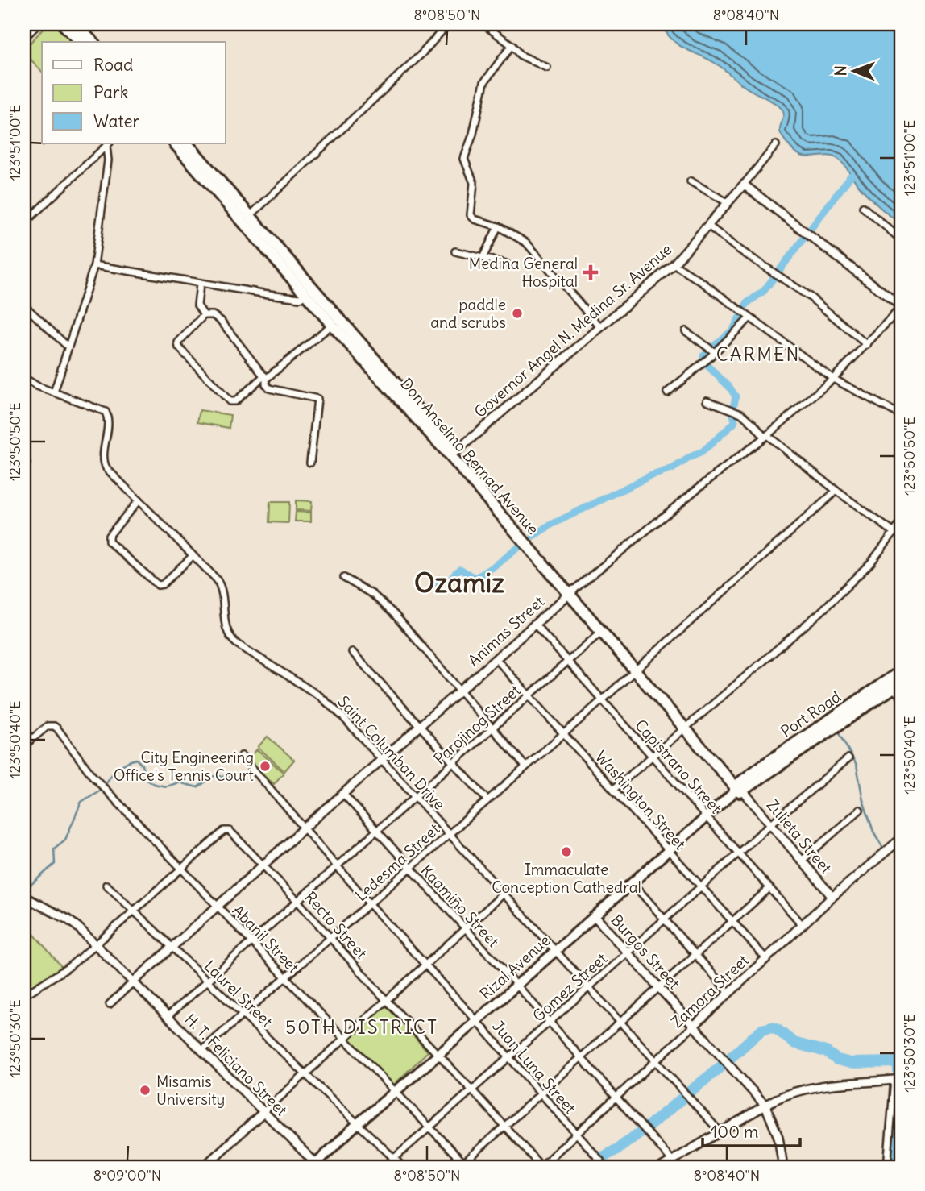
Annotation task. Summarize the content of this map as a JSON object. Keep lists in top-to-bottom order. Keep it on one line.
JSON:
{"streets":{"main road":["Don Anselmo Bernad Avenue","Port Road","Rizal Avenue"],"street":["Governor Angel N. Medina Sr. Avenue","Animas Street","Parojinog Street","Saint Columban Drive","Capistrano Street","Washington Street","Zulieta Street","Ledesma Street","Kaamiño Street","Recto Street","Abanil Street","Burgos Street","Gomez Street","Zamora Street","Laurel Street","H. T. Feliciano Street","Juan Luna Street"]},"crossings":[["Governor Angel N. Medina Sr. Avenue","Don Anselmo Bernad Avenue"],["Don Anselmo Bernad Avenue","Animas Street"],["Don Anselmo Bernad Avenue","Port Road"],["Don Anselmo Bernad Avenue","Parojinog Street"],["Don Anselmo Bernad Avenue","Zulieta Street"],["Don Anselmo Bernad Avenue","Ledesma Street"],["Don Anselmo Bernad Avenue","Rizal Avenue"],["Animas Street","Saint Columban Drive"],["Animas Street","Capistrano Street"],["Animas Street","Washington Street"],["Animas Street","Kaamiño Street"],["Animas Street","Recto Street"],["Animas Street","Abanil Street"],["Animas Street","Laurel Street"],["Animas Street","H. T. Feliciano Street"],["Animas Street","Juan Luna Street"],["Port Road","Zulieta Street"],["Port Road","Rizal Avenue"],["Parojinog Street","Saint Columban Drive"],["Parojinog Street","Capistrano Street"],["Parojinog Street","Washington Street"],["Parojinog Street","Kaamiño Street"],["Parojinog Street","Recto Street"],["Parojinog Street","Abanil Street"],["Parojinog Street","Laurel Street"],["Parojinog Street","H. T. Feliciano Street"],["Parojinog Street","Juan Luna Street"],["Saint Columban Drive","Ledesma Street"],["Saint Columban Drive","Rizal Avenue"],["Saint Columban Drive","Gomez Street"],["Saint Columban Drive","Zamora Street"],["Capistrano Street","Ledesma Street"],["Capistrano Street","Rizal Avenue"],["Capistrano Street","Gomez Street"],["Capistrano Street","Zamora Street"],["Washington Street","Ledesma Street"],["Washington Street","Rizal Avenue"],["Washington Street","Gomez Street"],["Washington Street","Zamora Street"],["Zulieta Street","Rizal Avenue"],["Zulieta Street","Gomez Street"],["Zulieta Street","Zamora Street"],["Ledesma Street","Kaamiño Street"],["Ledesma Street","Recto Street"],["Ledesma Street","Abanil Street"],["Ledesma Street","Laurel Street"],["Ledesma Street","H. T. Feliciano Street"],["Ledesma Street","Juan Luna Street"],["Kaamiño Street","Rizal Avenue"],["Kaamiño Street","Gomez Street"],["Kaamiño Street","Zamora Street"],["Recto Street","Abanil Street"],["Recto Street","Rizal Avenue"],["Recto Street","Gomez Street"],["Recto Street","Zamora Street"],["Recto Street","Laurel Street"],["Recto Street","H. T. Feliciano Street"],["Abanil Street","Rizal Avenue"],["Abanil Street","Gomez Street"],["Burgos Street","Rizal Avenue"],["Burgos Street","Gomez Street"],["Burgos Street","Zamora Street"],["Rizal Avenue","Laurel Street"],["Rizal Avenue","H. T. Feliciano Street"],["Rizal Avenue","Juan Luna Street"],["Gomez Street","Laurel Street"],["Gomez Street","Juan Luna Street"],["Zamora Street","Juan Luna Street"]],"districts":["CARMEN","Ozamiz","50TH DISTRICT"],"places":{"health":["Medina General Hospital"],"other":["paddle and scrubs","City Engineering Office's Tennis Court","Immaculate Conception Cathedral","Misamis University"]},"legend":["Road","Park","Water"],"scale_bar":"100 m","north":"left","coordinates":["8°08'50\"N","8°08'40\"N","123°51'00\"E","123°50'50\"E","123°50'40\"E","123°50'30\"E","8°09'00\"N"]}
